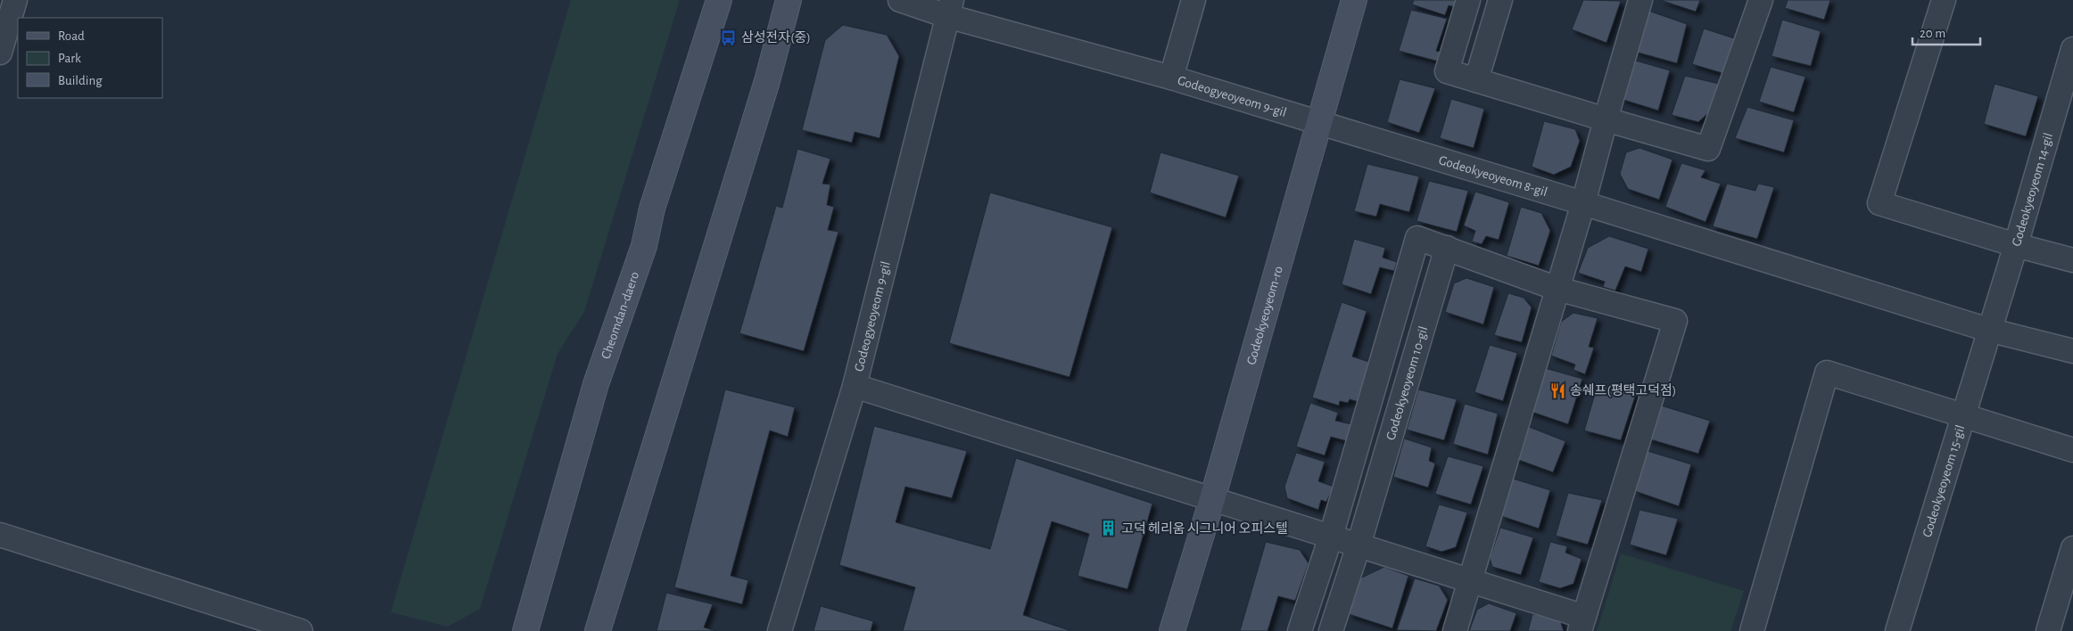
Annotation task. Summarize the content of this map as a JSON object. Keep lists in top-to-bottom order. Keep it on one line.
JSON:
{"streets":{"street":["Godeogyeoyeom 9-gil","Godeokyeoyeom 8-gil","Godeokyeoyeom 14-gil","Cheomdan-daero","Godeokyeoyeom-ro","Godeokyeoyeom 10-gil","Godeokyeoyeom 15-gil"]},"crossings":[["Godeogyeoyeom 9-gil","Godeokyeoyeom 8-gil"],["Godeogyeoyeom 9-gil","Godeokyeoyeom-ro"],["Godeokyeoyeom 8-gil","Godeokyeoyeom 14-gil"],["Godeokyeoyeom 8-gil","Godeokyeoyeom-ro"],["Godeokyeoyeom 8-gil","Godeokyeoyeom 15-gil"],["Godeokyeoyeom 14-gil","Godeokyeoyeom 15-gil"]],"places":{"bus stop":["삼성전자(중)"],"restaurant":["송쉐프(평택고덕점)"],"building":["고덕 헤리움 시그니어 오피스텔"]},"legend":["Road","Park","Building"],"scale_bar":"20 m"}
